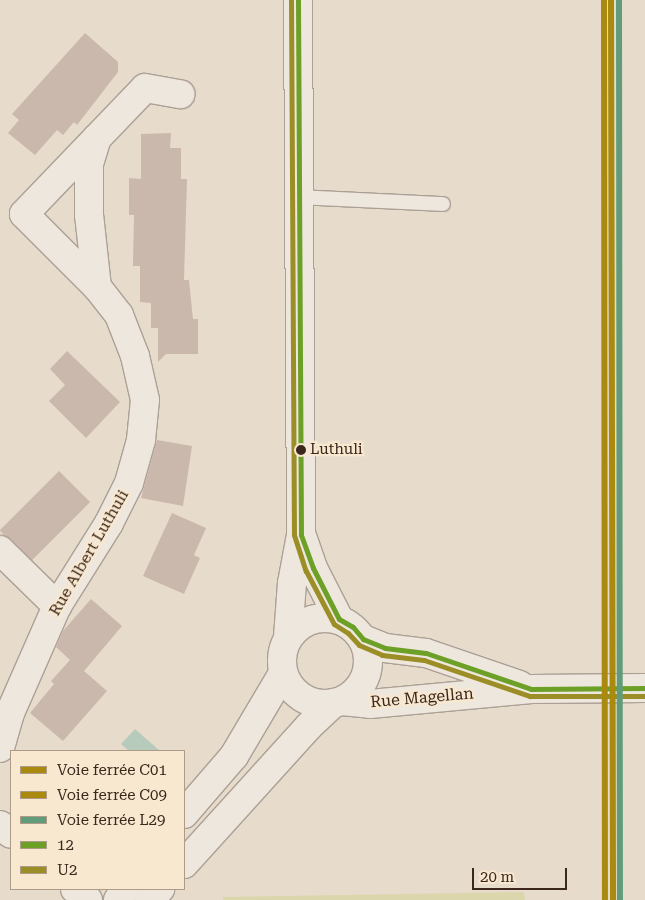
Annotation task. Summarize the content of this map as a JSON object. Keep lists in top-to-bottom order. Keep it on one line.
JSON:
{"streets":{"street":["Rue Albert Luthuli","Rue Magellan"]},"places":["Luthuli"],"lines":["rail line C01","rail line C09","rail line L29","transit line 12","transit line U2"],"legend":["Voie ferrée C01","Voie ferrée C09","Voie ferrée L29","12","U2"],"scale_bar":"20 m"}
